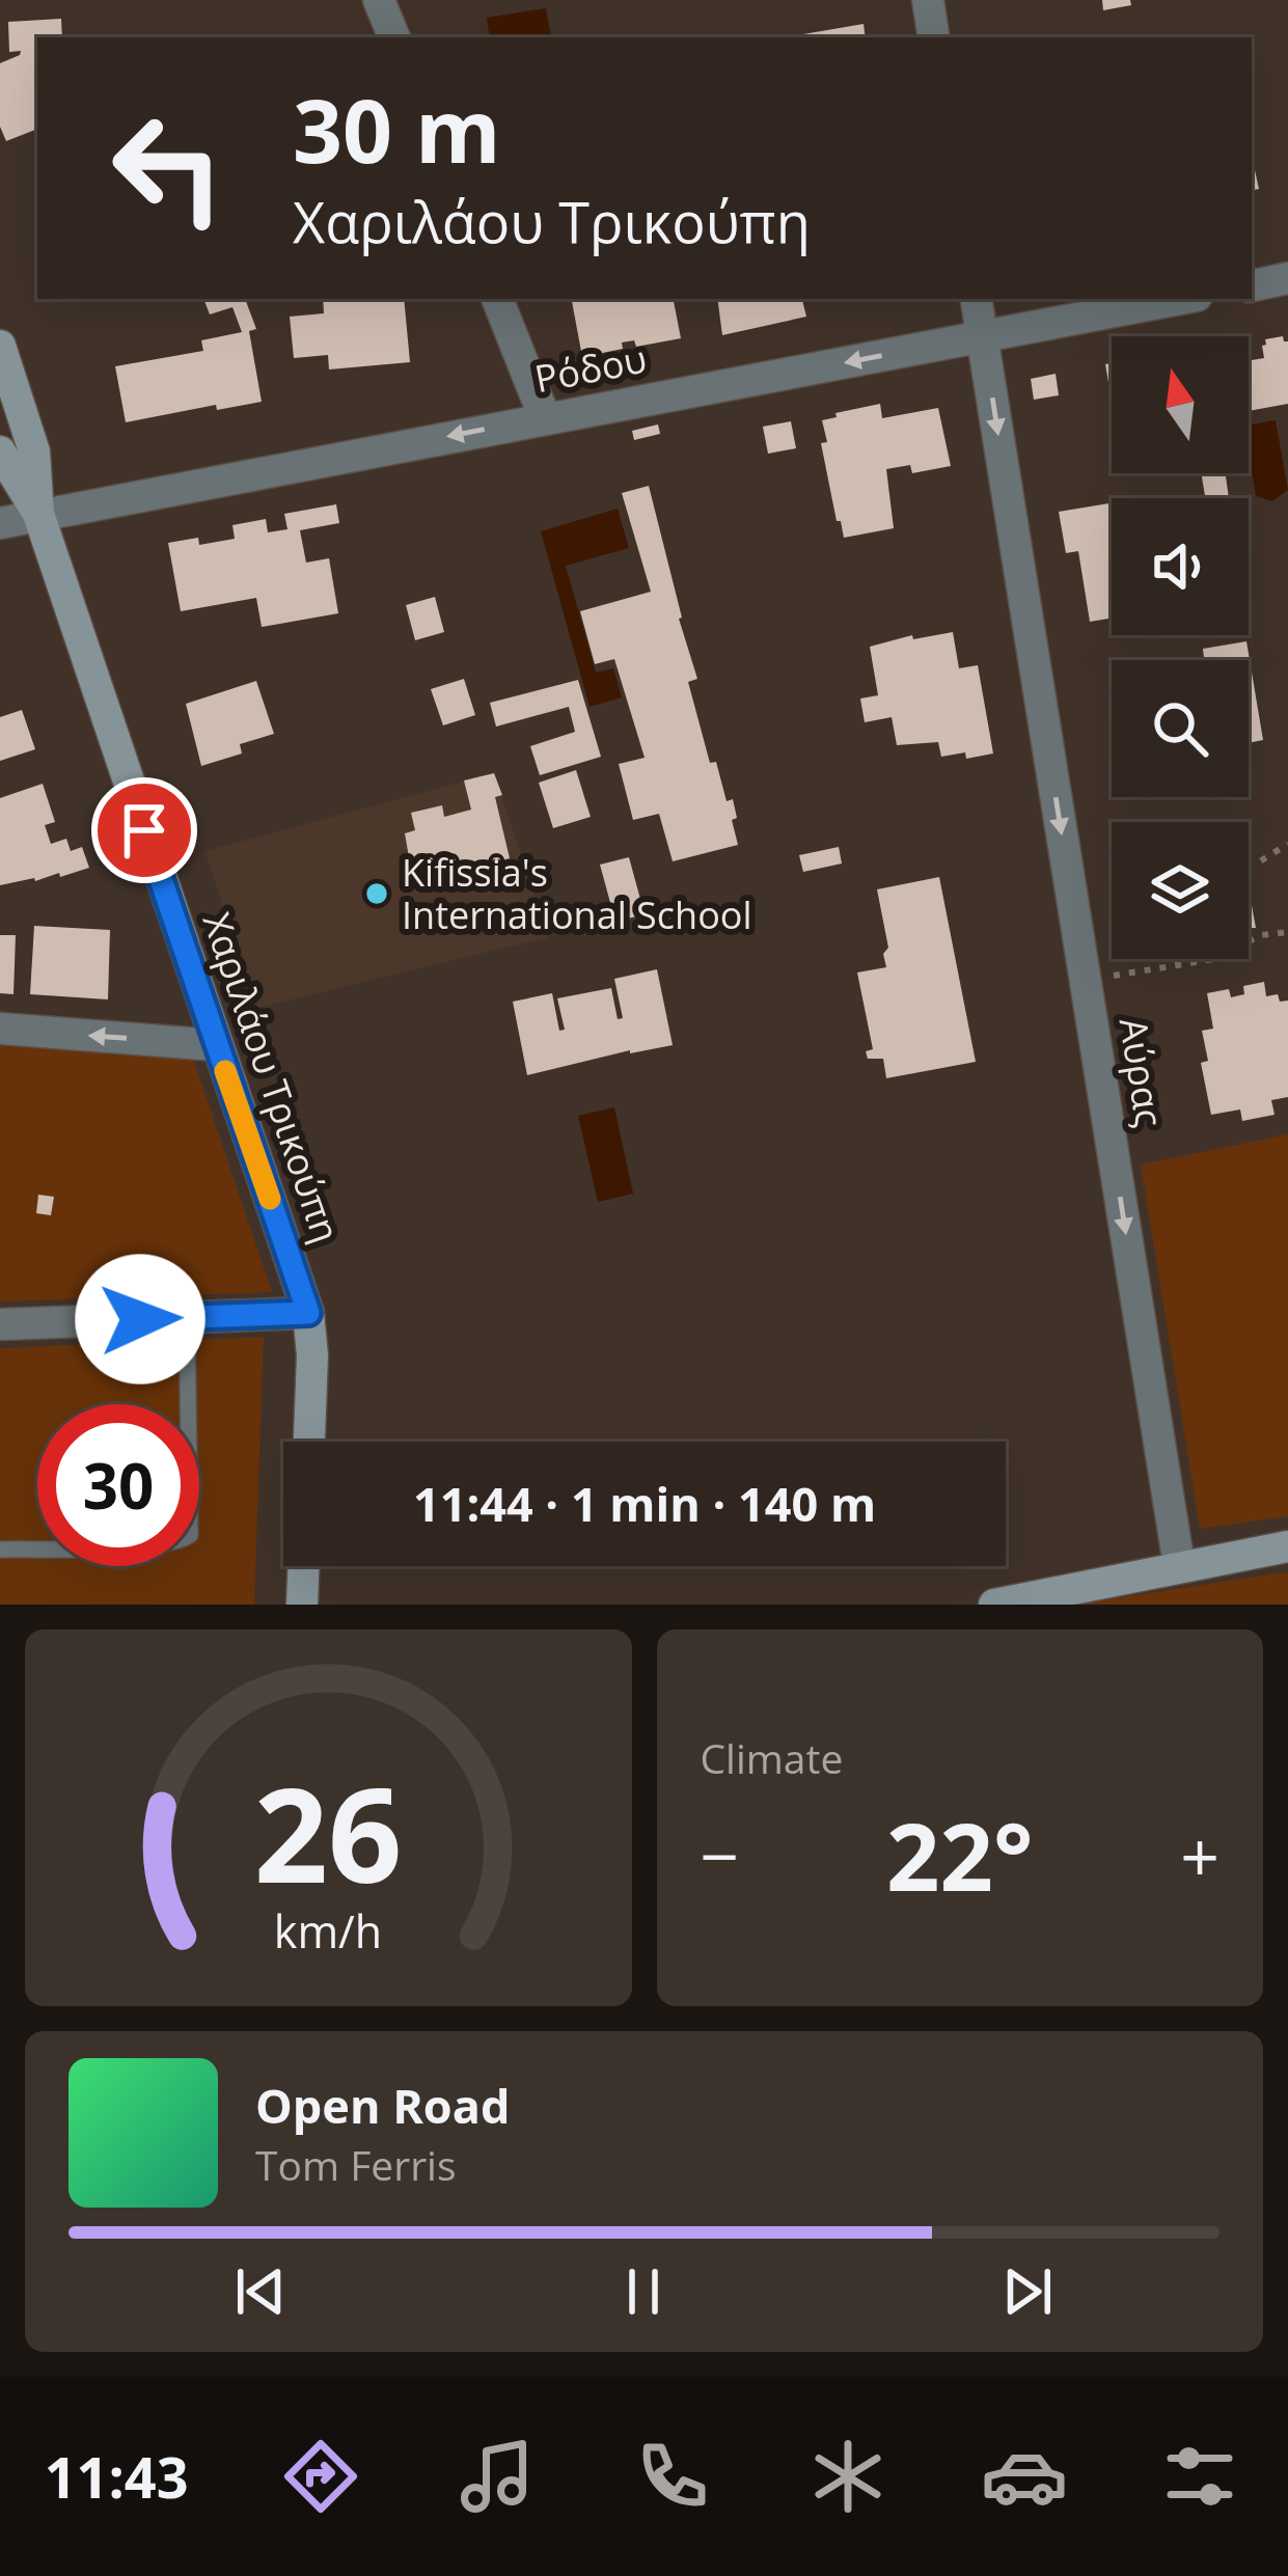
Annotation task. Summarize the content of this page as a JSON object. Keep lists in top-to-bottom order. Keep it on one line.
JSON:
{"streets":{"street":["Ρόδου","Αύρας","Χαριλάου Τρικούπη"]},"crossings":[["Ρόδου","Αύρας"],["Ρόδου","Χαριλάου Τρικούπη"]],"one_way":["Ρόδου","Αύρας"],"places":["Kifissia's International School"],"north":"top","page":{"turn":["30 m","Χαριλάου Τρικούπη"],"limit":"30","trip":"11:44 · 1 min · 140 m","tile":"Climate","heat":["−","22°","+"],"song":["Open Road","Tom Ferris"],"tabs":"11:43","gauge":["26","km/h"]}}
